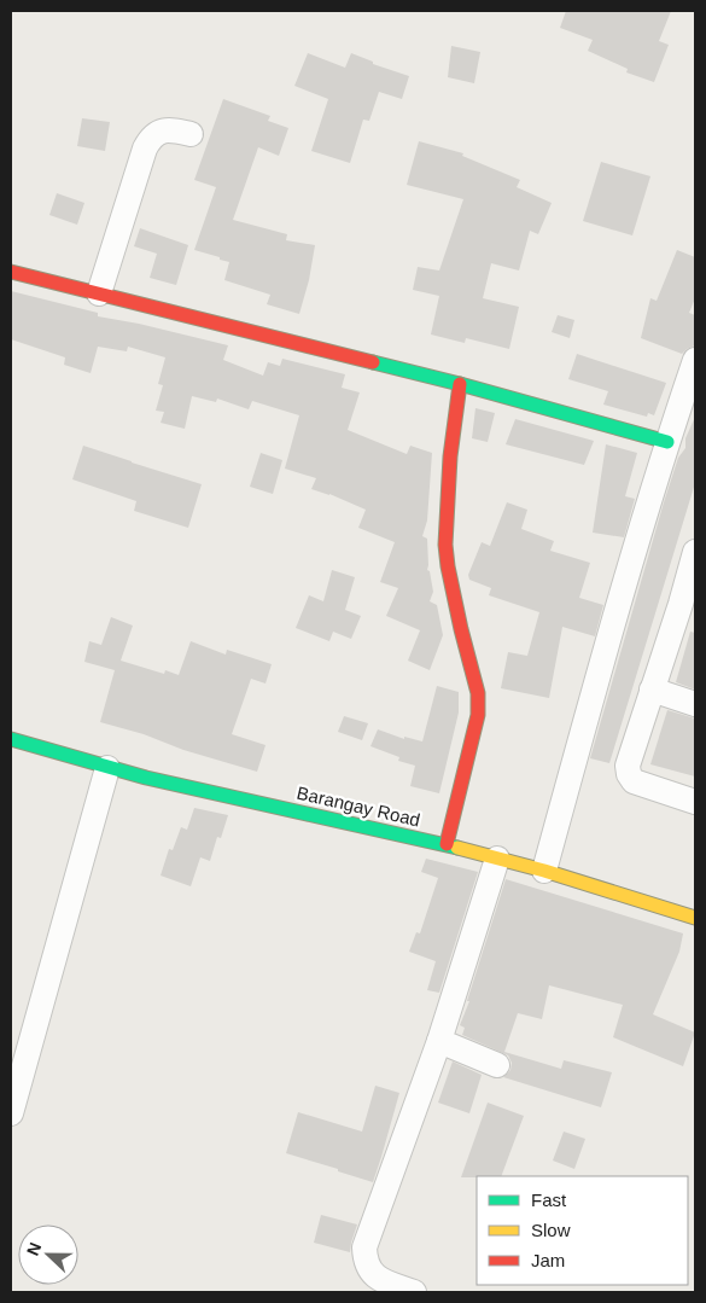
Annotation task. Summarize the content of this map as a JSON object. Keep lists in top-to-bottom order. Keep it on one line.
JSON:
{"streets":{"street":["Barangay Road"]},"legend":["Fast","Slow","Jam"],"north":"left"}
